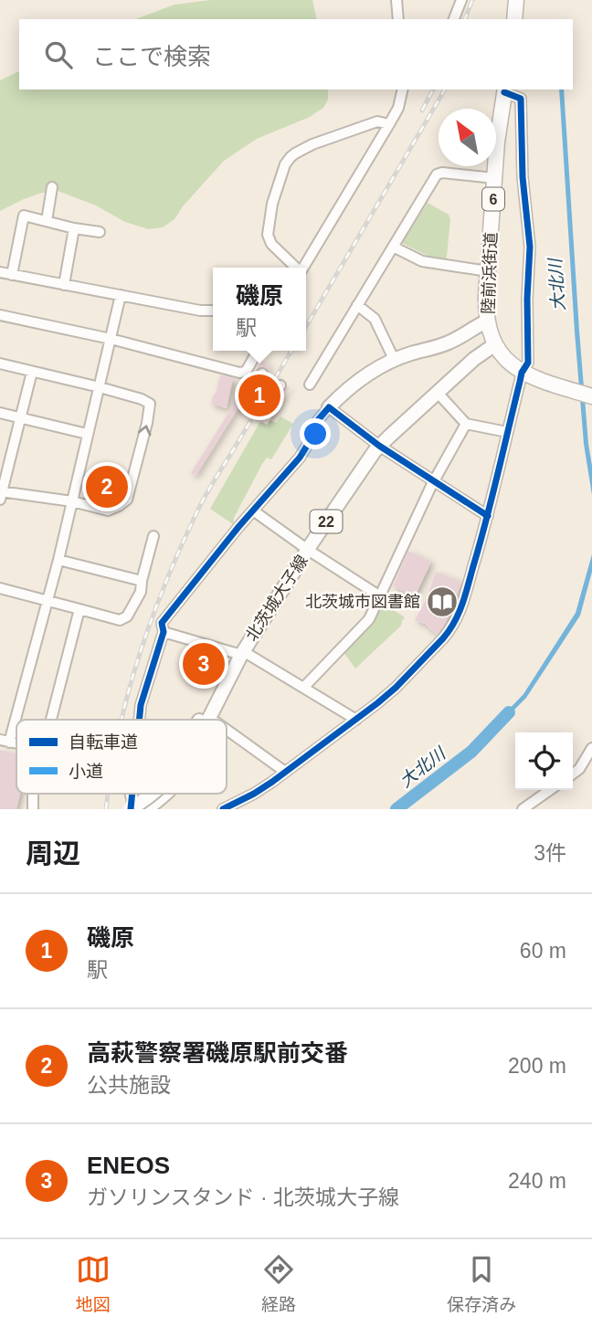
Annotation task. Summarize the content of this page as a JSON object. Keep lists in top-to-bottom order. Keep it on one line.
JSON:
{"streets":{"highway":["6","陸前浜街道"],"main road":["22","北茨城大子線"]},"crossings":[["陸前浜街道","北茨城大子線"]],"water":["大北川"],"places":{"library":["北茨城市図書館"]},"legend":["自転車道","小道"],"north":"top left","page":{"search":"ここで検索","popup":["磯原","駅"],"pins":["1","2","3"],"heading":["周辺","3件"],"list":[{"mark":"1","name":"磯原","note":"駅","value":"60 m"},{"mark":"2","name":"高萩警察署磯原駅前交番","note":"公共施設","value":"200 m"},{"mark":"3","name":"ENEOS","note":"ガソリンスタンド · 北茨城大子線","value":"240 m"}],"nav":["地図","経路","保存済み"]}}
